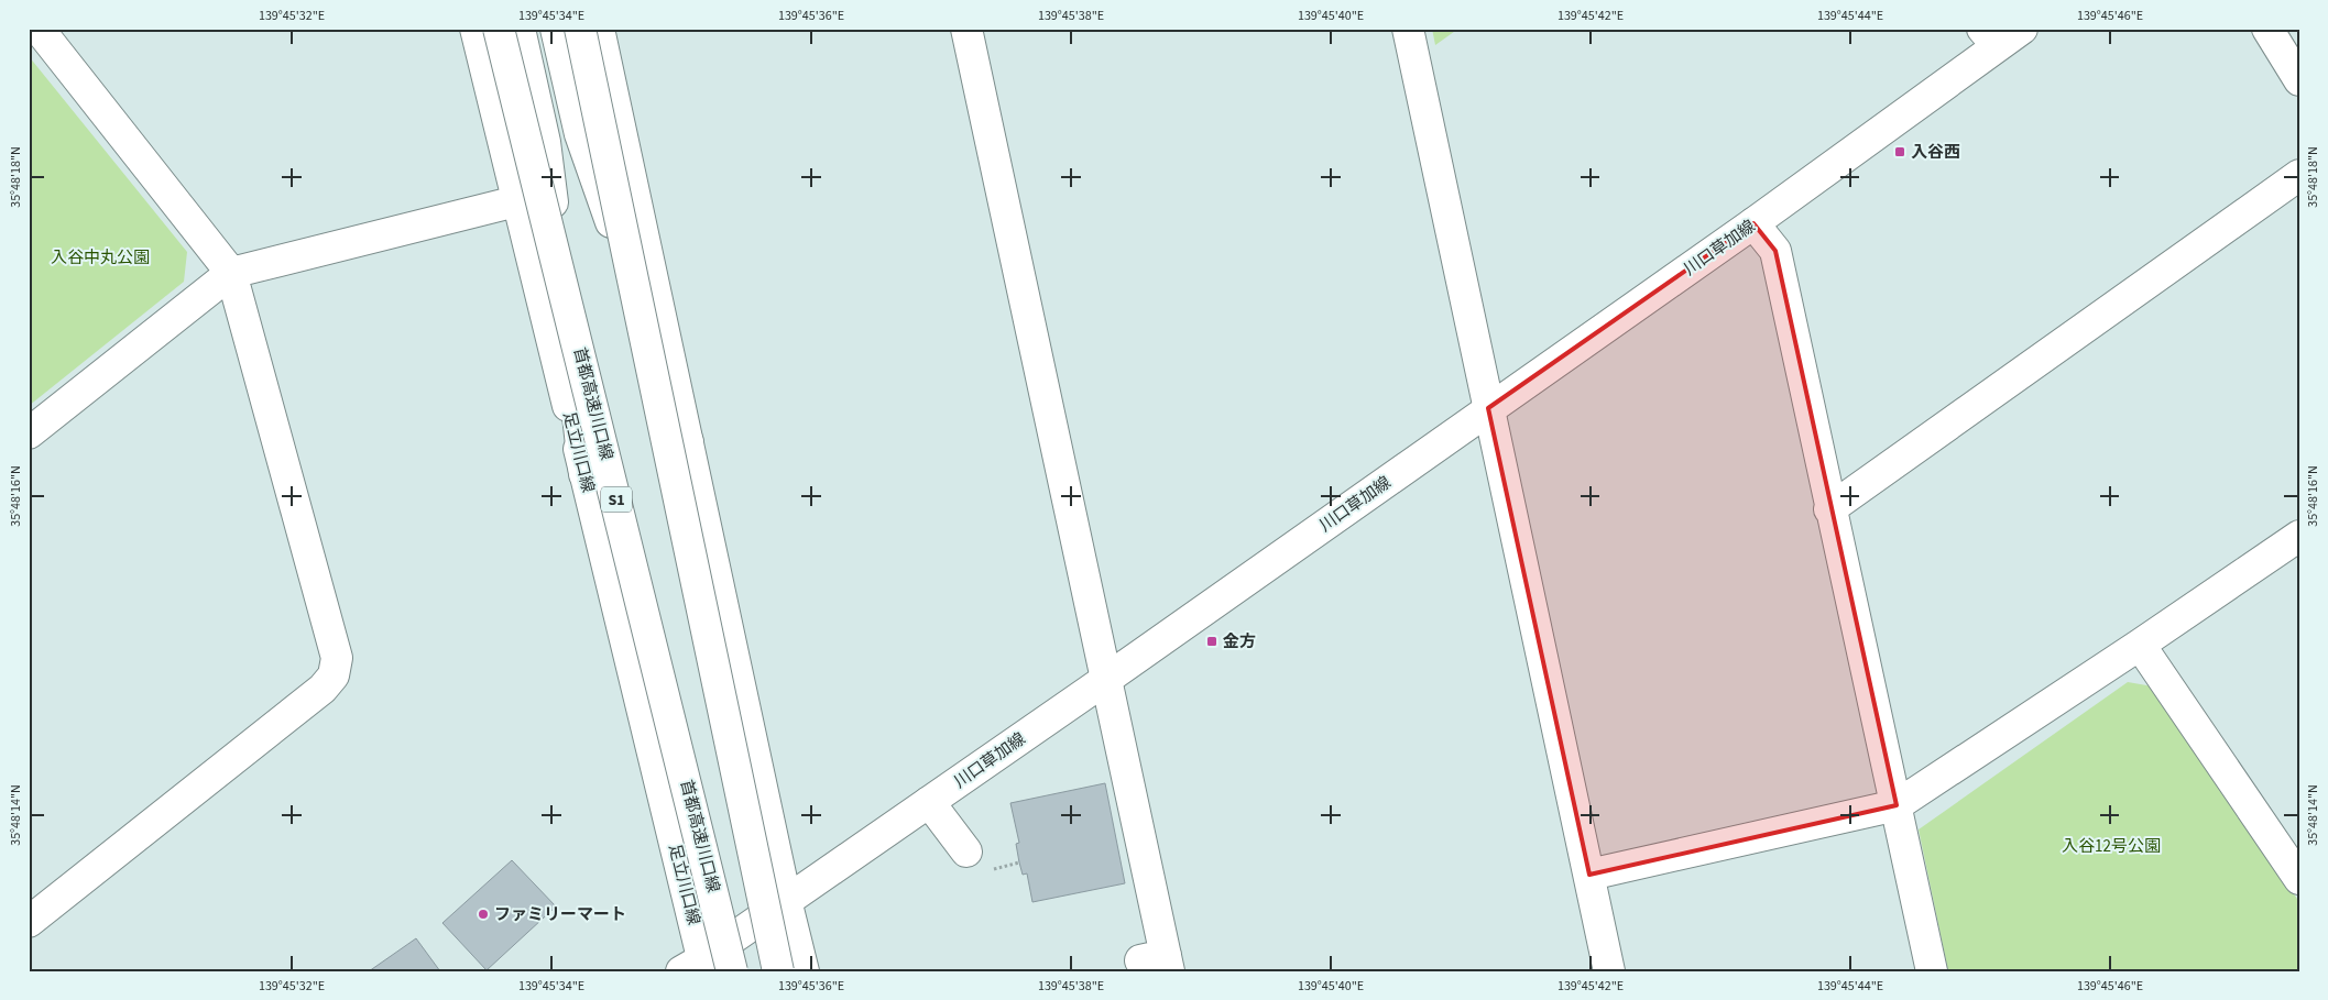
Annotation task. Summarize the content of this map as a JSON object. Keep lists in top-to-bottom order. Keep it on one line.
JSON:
{"streets":{"main road":["川口草加線","首都高速川口線","足立川口線","S1"]},"crossings":[["川口草加線","足立川口線"]],"parks":["入谷中丸公園","入谷12号公園"],"places":{"transit":["入谷西","金方"],"other":["ファミリーマート"]},"coordinates":["139°45'32\"E","139°45'34\"E","139°45'36\"E","139°45'38\"E","139°45'40\"E","139°45'42\"E","139°45'44\"E","139°45'46\"E","35°48'18\"N","35°48'16\"N","35°48'14\"N"]}
